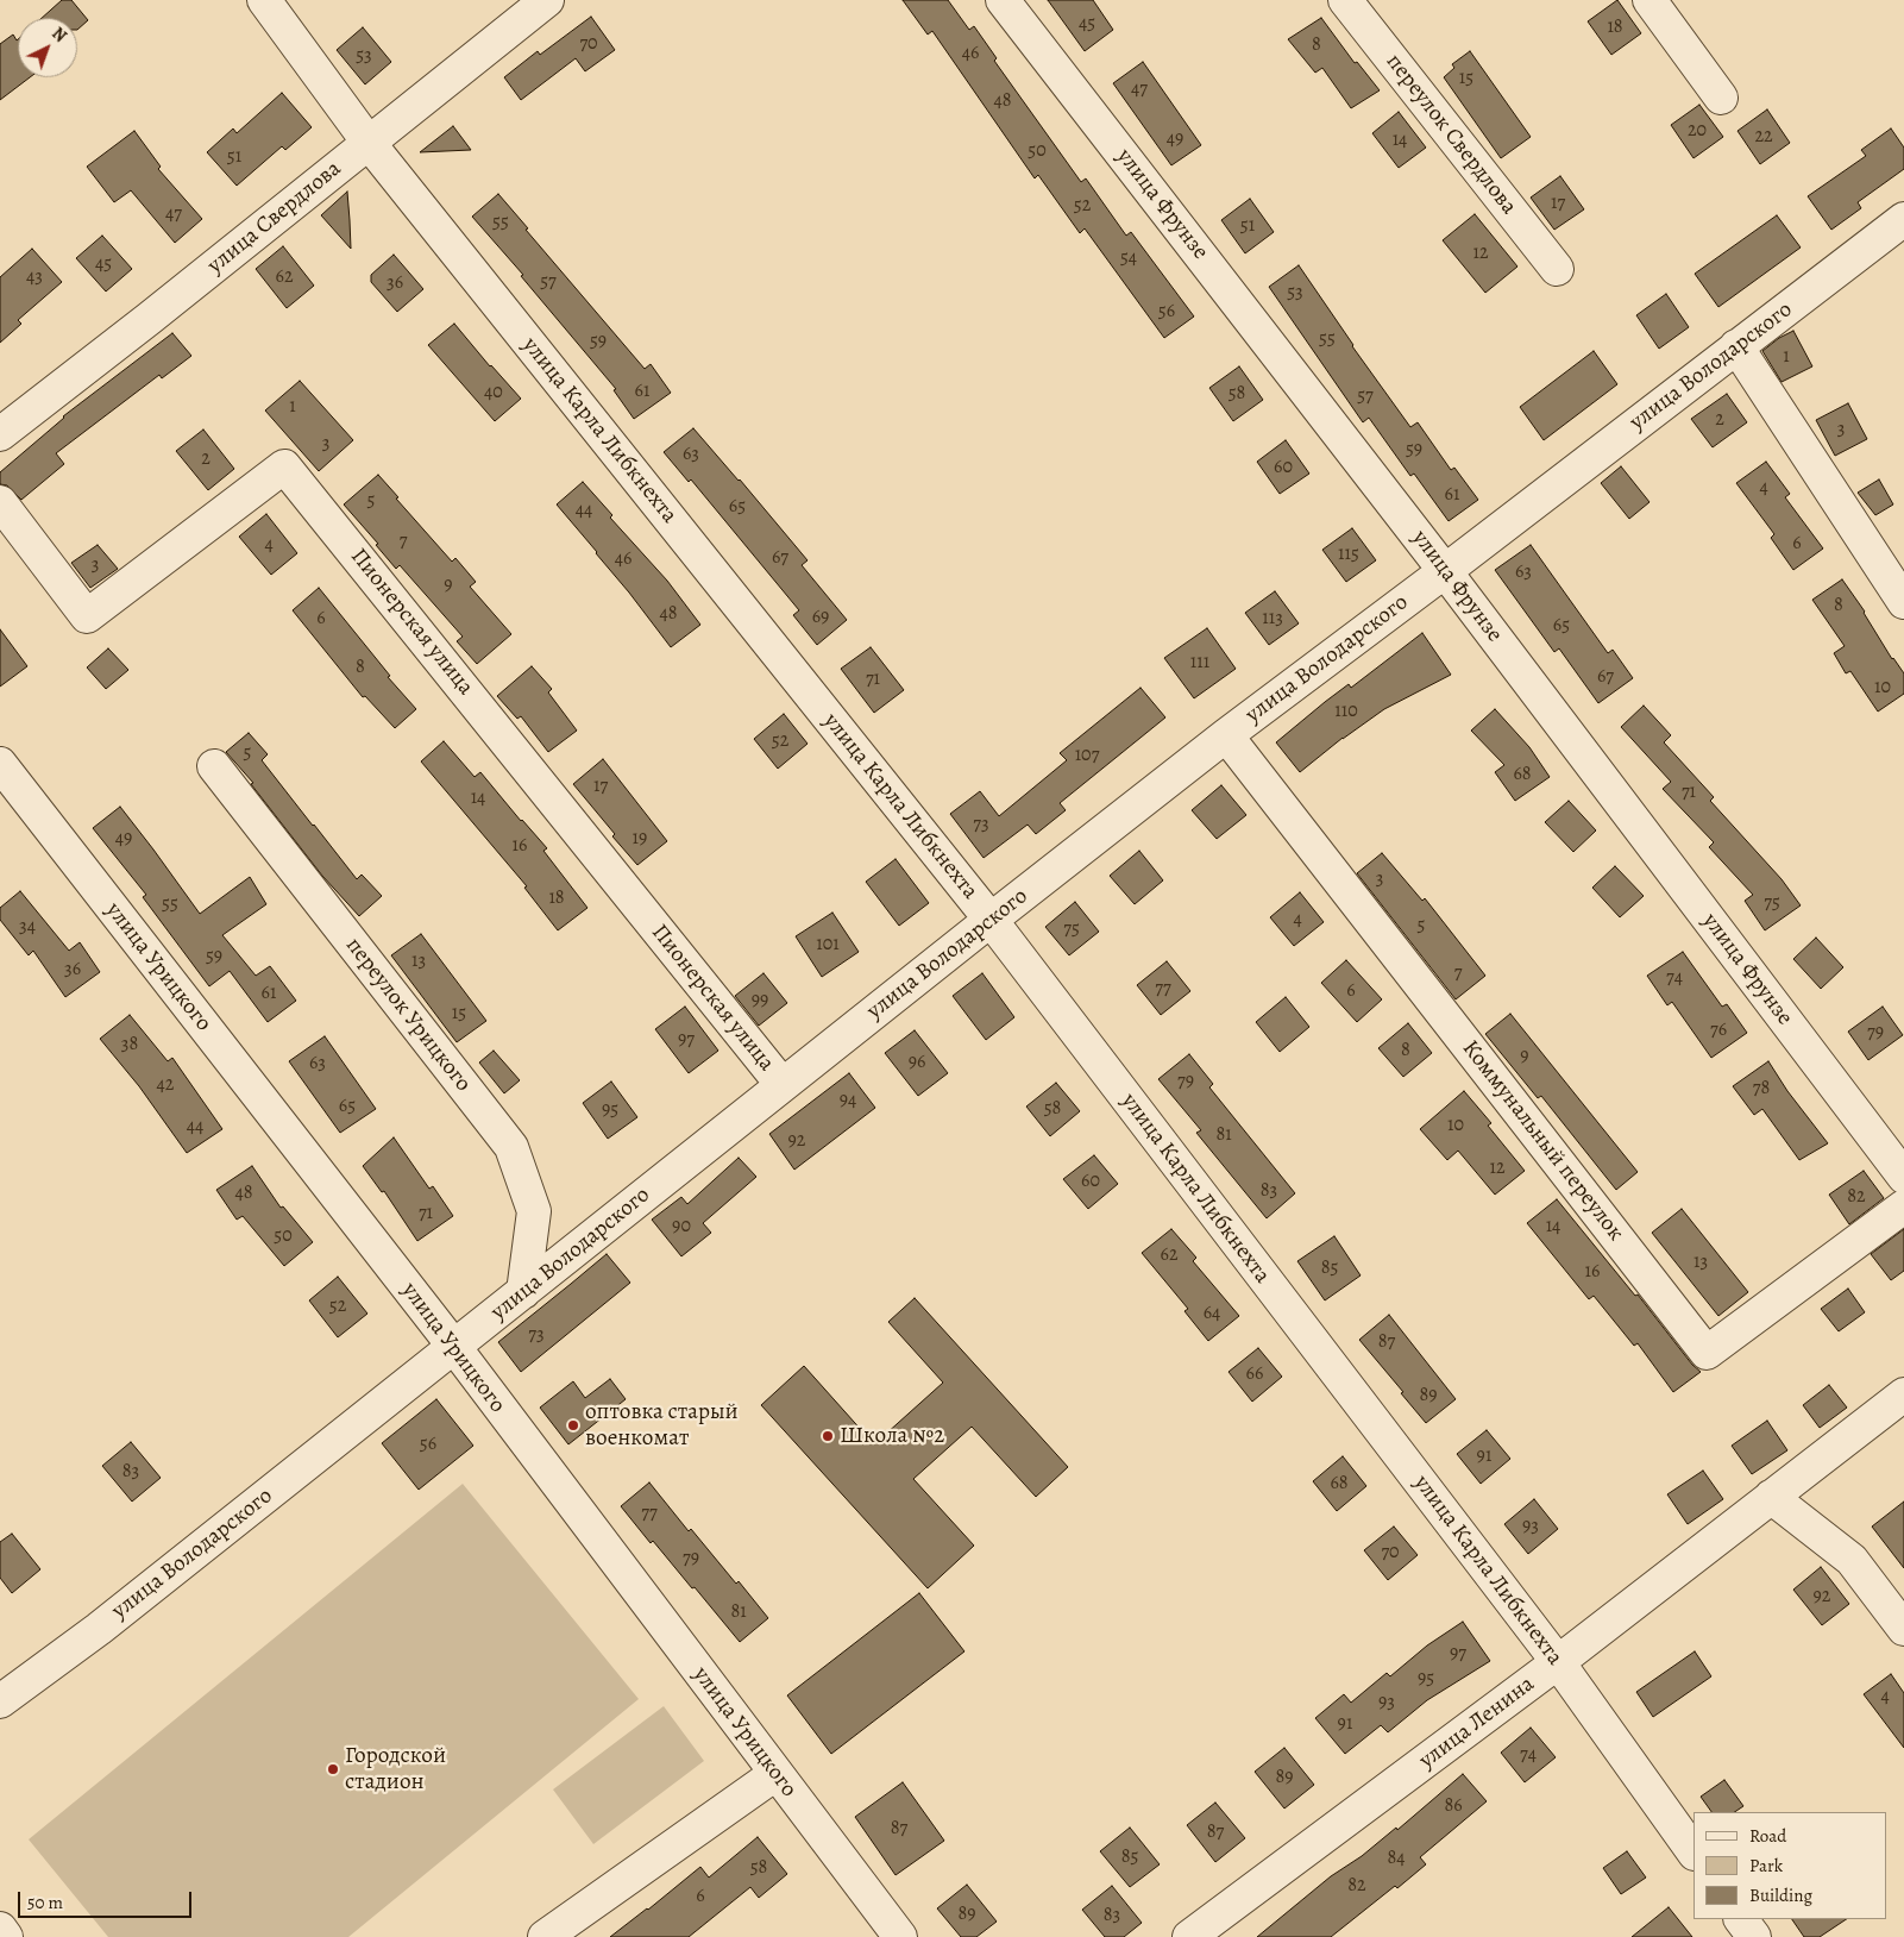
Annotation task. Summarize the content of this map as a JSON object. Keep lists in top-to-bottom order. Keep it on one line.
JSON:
{"streets":{"street":["переулок Свердлова","улица Фрунзе","улица Свердлова","улица Володарского","улица Карла Либкнехта","Пионерская улица","улица Урицкого","переулок Урицкого","Коммунальный переулок","улица Ленина"]},"crossings":[["улица Фрунзе","улица Володарского"],["улица Свердлова","улица Карла Либкнехта"],["улица Володарского","улица Карла Либкнехта"],["улица Володарского","Пионерская улица"],["улица Володарского","улица Урицкого"],["улица Володарского","переулок Урицкого"],["улица Володарского","Коммунальный переулок"],["улица Карла Либкнехта","улица Ленина"]],"places":["оптовка старый военкомат","Школа №2","Городской стадион"],"house_numbers":["45","18","70","8","46","53","15","47","48","20","22","49","14","50","51","17","52","47","55","51","12","54","45","43","62","57","36","53","56","55","59","1","61","40","58","57","1","2","3","3","59","63","2","60","4","61","5","65","44","7","6","4","115","67","46","3","63","9","8","48","69","6","113","65","111","8","67","71","10","110","52","5","107","68","17","71","14","73","49","19","16","3","18","75","55","4","5","34","75","101","59","13","36","7","74","77","6","61","99","15","76","79","97","38","8","9","96","63","79","42","78","94","65","58","95","10","44","81","92","12","60","83","48","82","71","90","14","50","62","13","85","16","52","64","73","87","66","89","56","91","83","68","77","93","70","79","92","81","97","95","4","93","91","74","89","86","87","87","85","84","58","82","6","89","83"],"legend":["Road","Park","Building"],"scale_bar":"50 m","north":"top right"}
